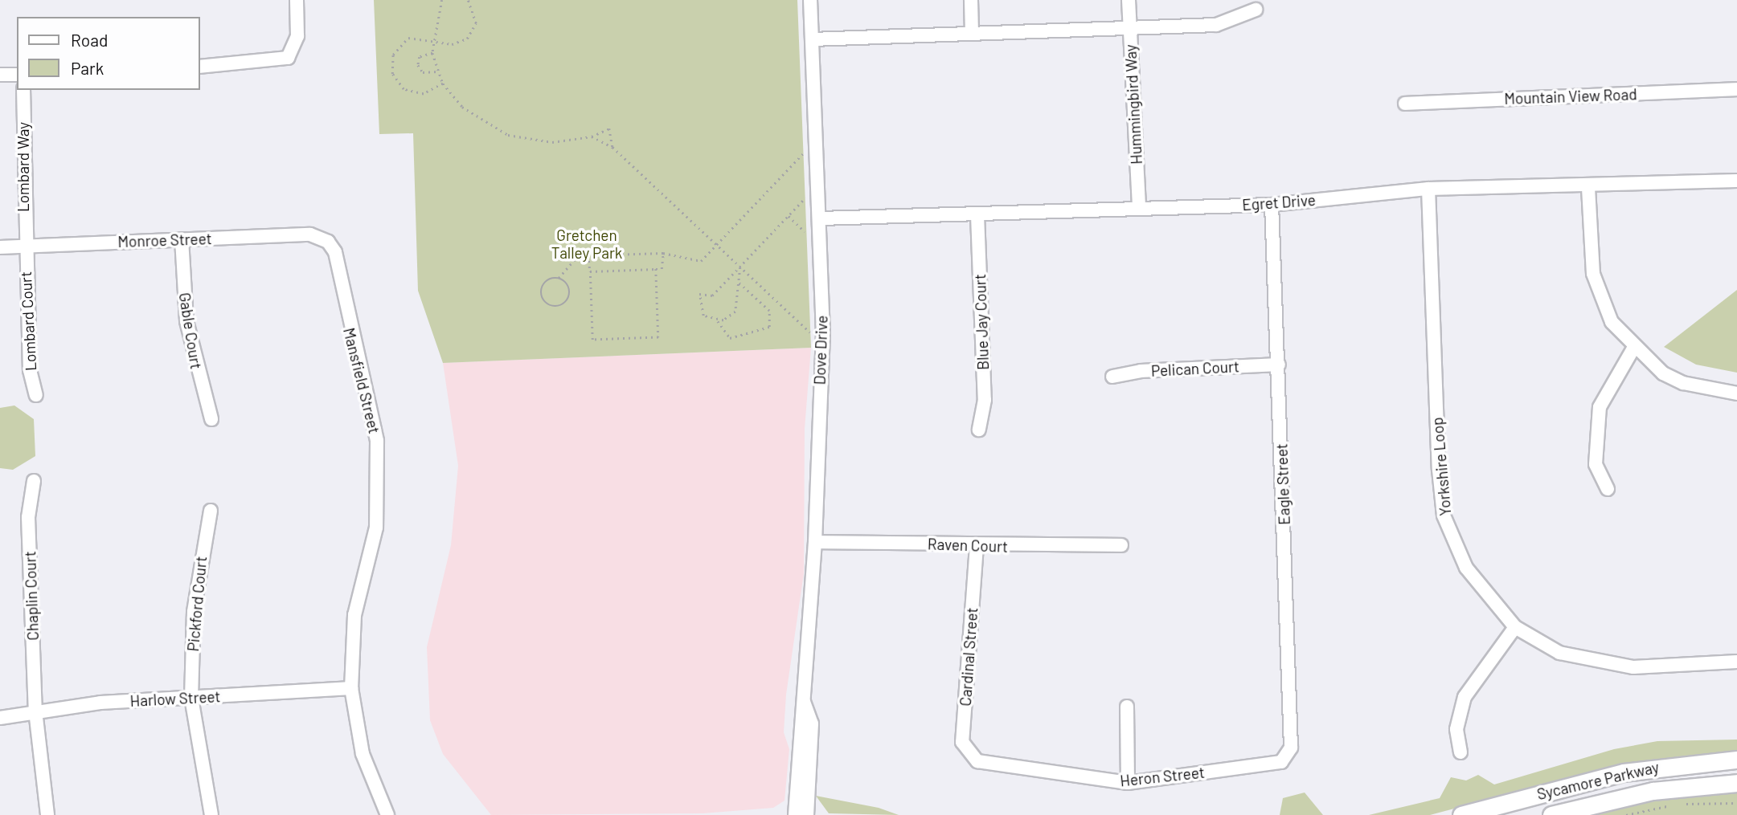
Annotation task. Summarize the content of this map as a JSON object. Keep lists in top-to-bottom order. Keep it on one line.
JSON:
{"streets":{"main road":["Sycamore Parkway"],"street":["Mountain View Road","Hummingbird Way","Lombard Way","Egret Drive","Monroe Street","Lombard Court","Blue Jay Court","Gable Court","Dove Drive","Pelican Court","Mansfield Street","Yorkshire Loop","Eagle Street","Raven Court","Chaplin Court","Pickford Court","Cardinal Street","Harlow Street","Heron Street"]},"crossings":[["Hummingbird Way","Egret Drive"],["Lombard Way","Monroe Street"],["Lombard Way","Lombard Court"],["Egret Drive","Blue Jay Court"],["Egret Drive","Dove Drive"],["Egret Drive","Yorkshire Loop"],["Egret Drive","Eagle Street"],["Monroe Street","Lombard Court"],["Monroe Street","Gable Court"],["Monroe Street","Mansfield Street"],["Dove Drive","Raven Court"],["Pelican Court","Eagle Street"],["Mansfield Street","Harlow Street"],["Eagle Street","Heron Street"],["Raven Court","Cardinal Street"],["Chaplin Court","Harlow Street"],["Pickford Court","Harlow Street"],["Cardinal Street","Heron Street"]],"parks":["Gretchen Talley Park"],"legend":["Road","Park"]}
